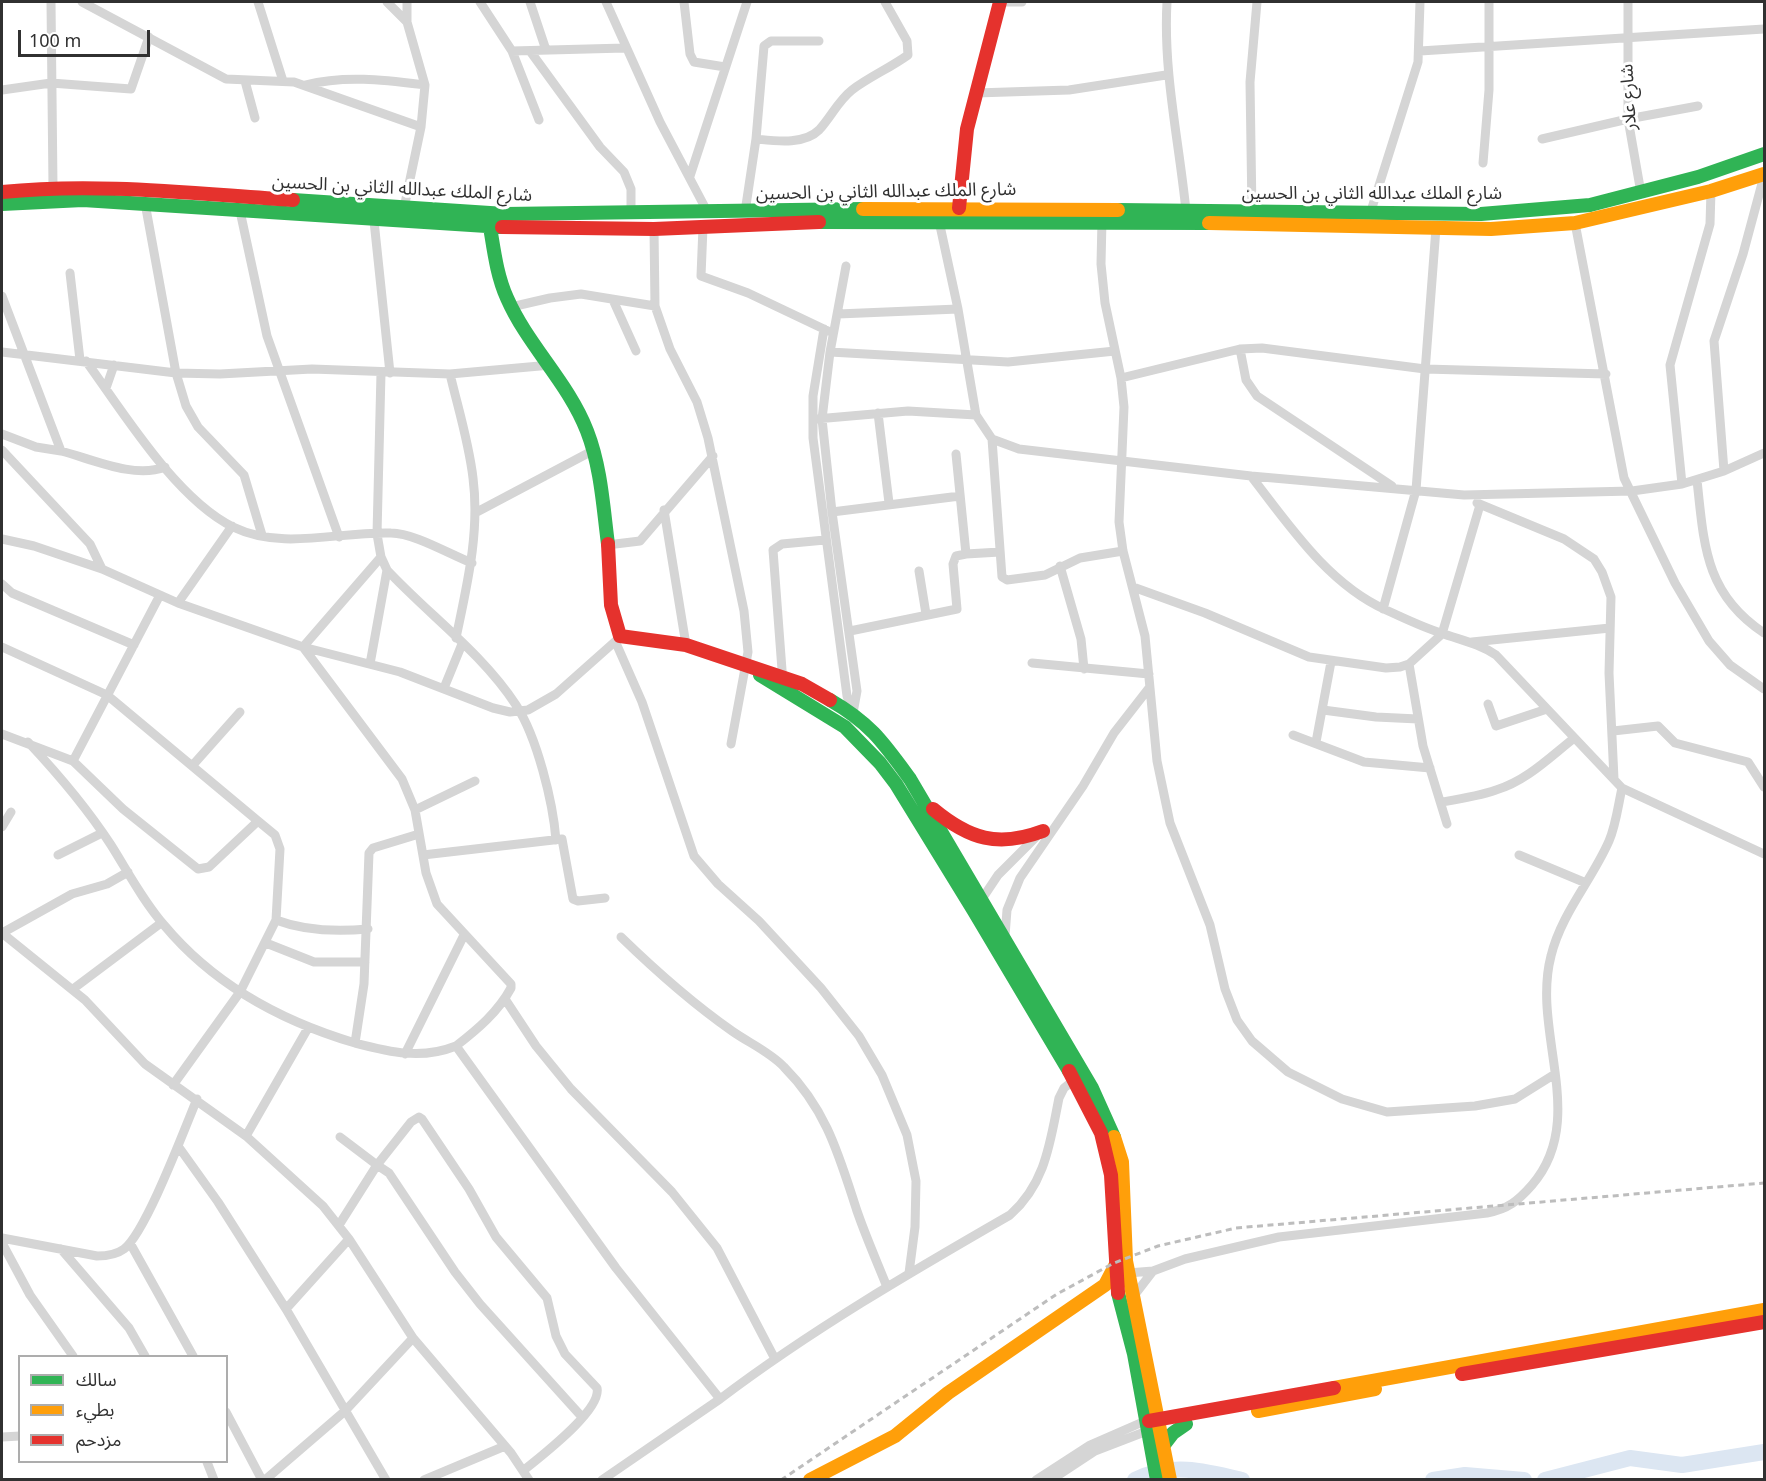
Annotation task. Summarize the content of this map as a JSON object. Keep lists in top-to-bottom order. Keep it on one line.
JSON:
{"streets":{"street":["شارع علار","شارع الملك عبدالله الثاني بن الحسين"]},"crossings":[["شارع علار","شارع الملك عبدالله الثاني بن الحسين"]],"legend":["سالك","بطيء","مزدحم"],"scale_bar":"100 m"}
